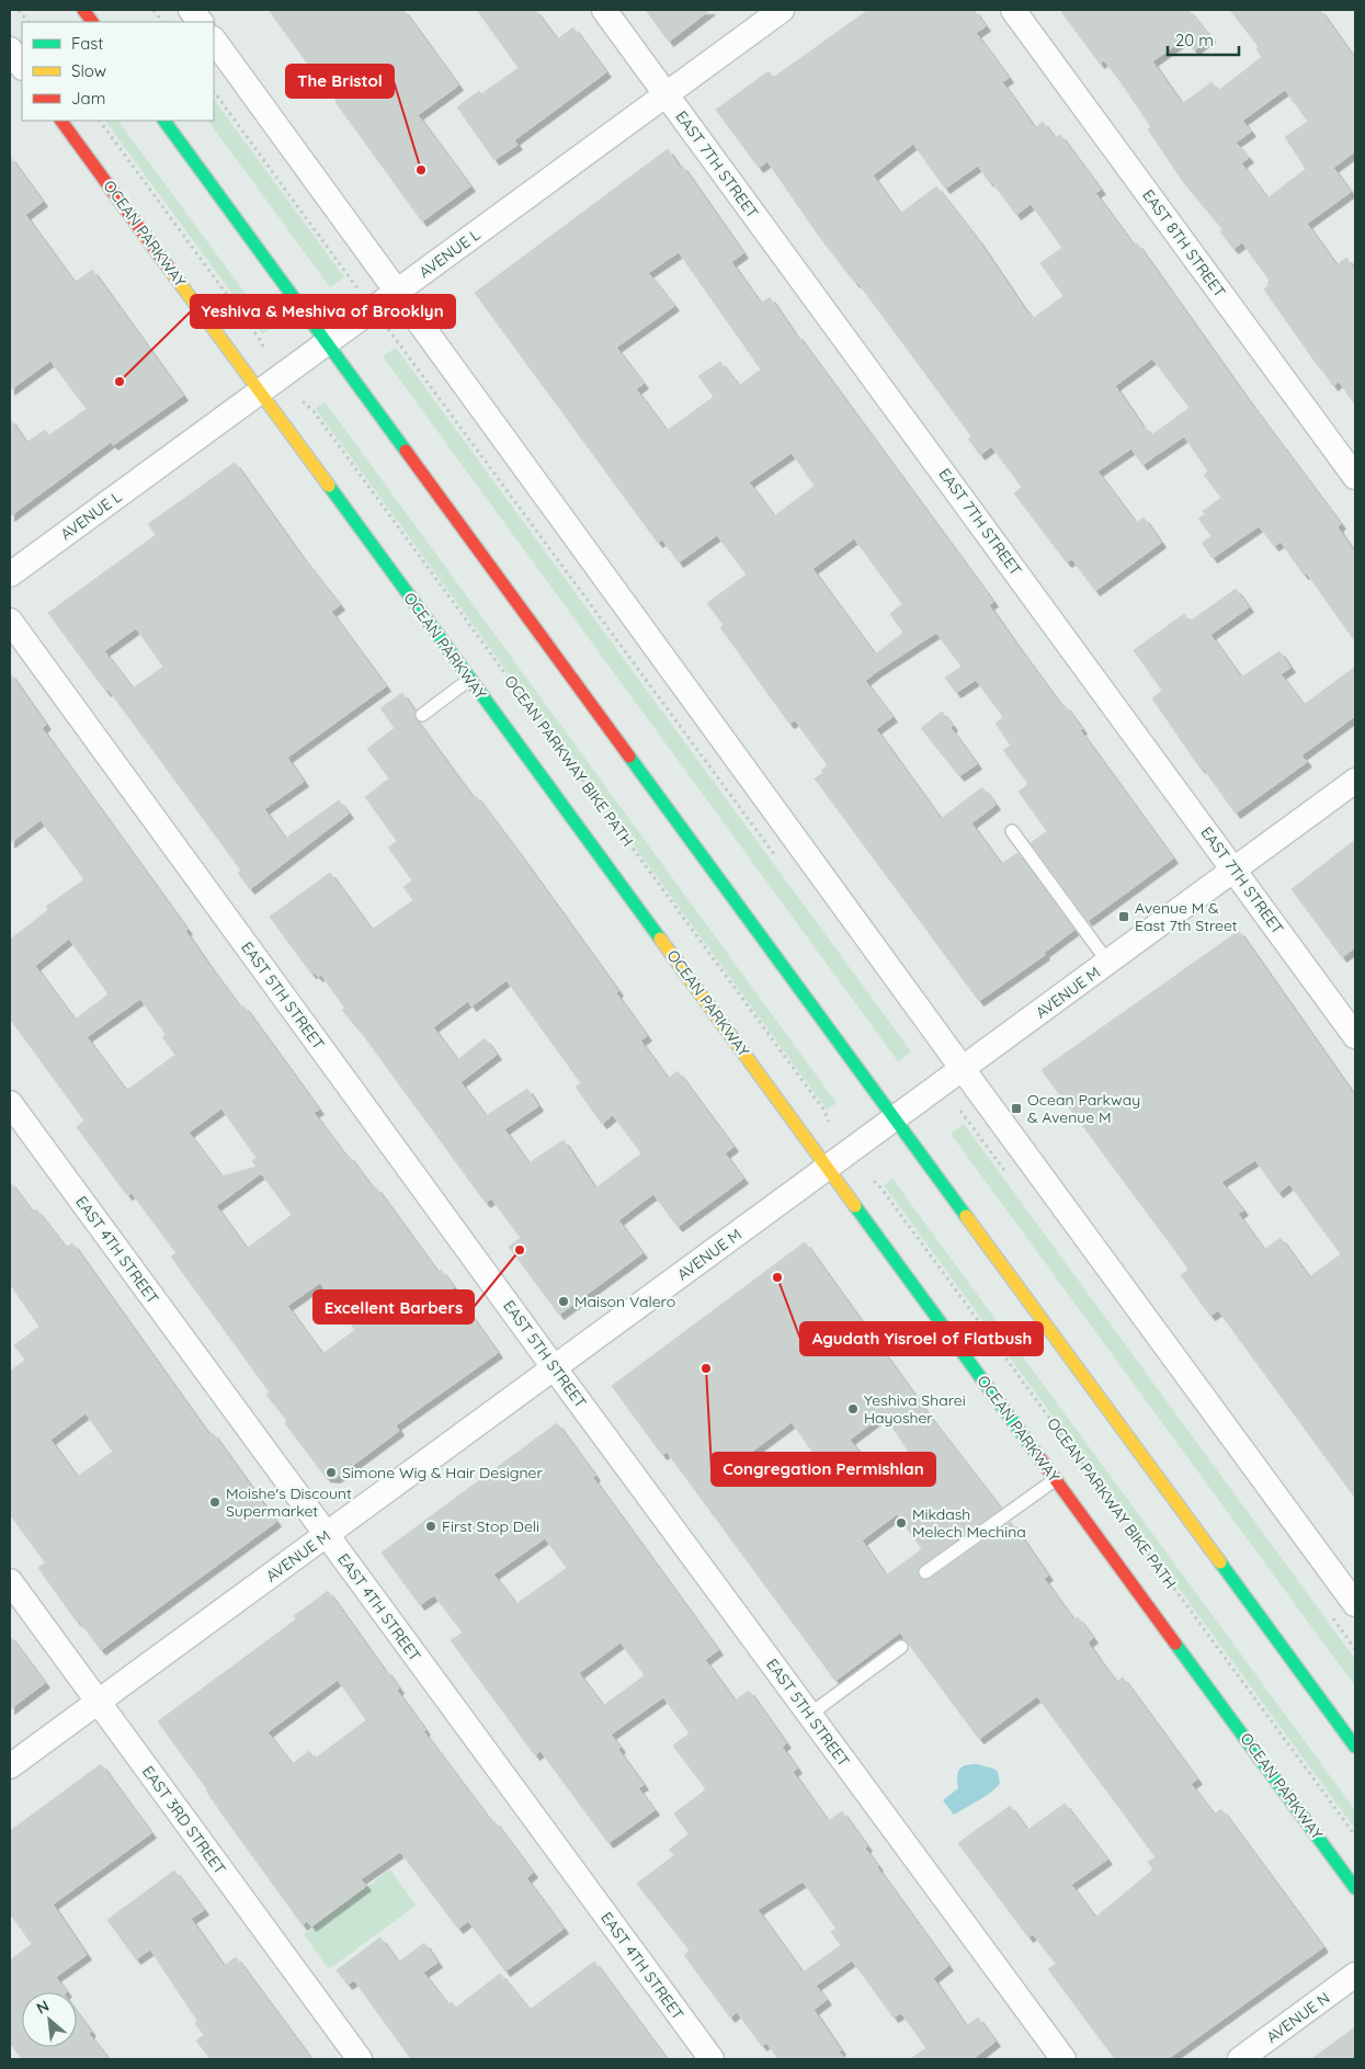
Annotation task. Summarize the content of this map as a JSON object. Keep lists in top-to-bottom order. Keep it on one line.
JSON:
{"streets":{"street":["EAST 7TH STREET","OCEAN PARKWAY","EAST 8TH STREET","AVENUE L","AVENUE M","EAST 5TH STREET","EAST 4TH STREET","EAST 3RD STREET","AVENUE N"],"path":["OCEAN PARKWAY BIKE PATH"]},"crossings":[["EAST 7TH STREET","AVENUE L"],["EAST 7TH STREET","AVENUE M"],["OCEAN PARKWAY","AVENUE L"],["OCEAN PARKWAY","AVENUE M"],["AVENUE M","EAST 5TH STREET"],["AVENUE M","EAST 4TH STREET"],["AVENUE M","EAST 3RD STREET"]],"places":{"other":["The Bristol","Yeshiva & Meshiva of Brooklyn","Excellent Barbers","Agudath Yisroel of Flatbush","Maison Valero","Congregation Permishlan","Yeshiva Sharei Hayosher","Simone Wig & Hair Designer","Moishe's Discount Supermarket","Mikdash Melech Mechina","First Stop Deli"],"transit":["Avenue M & East 7th Street","Ocean Parkway & Avenue M"]},"legend":["Fast","Slow","Jam"],"scale_bar":"20 m","north":"top left"}
